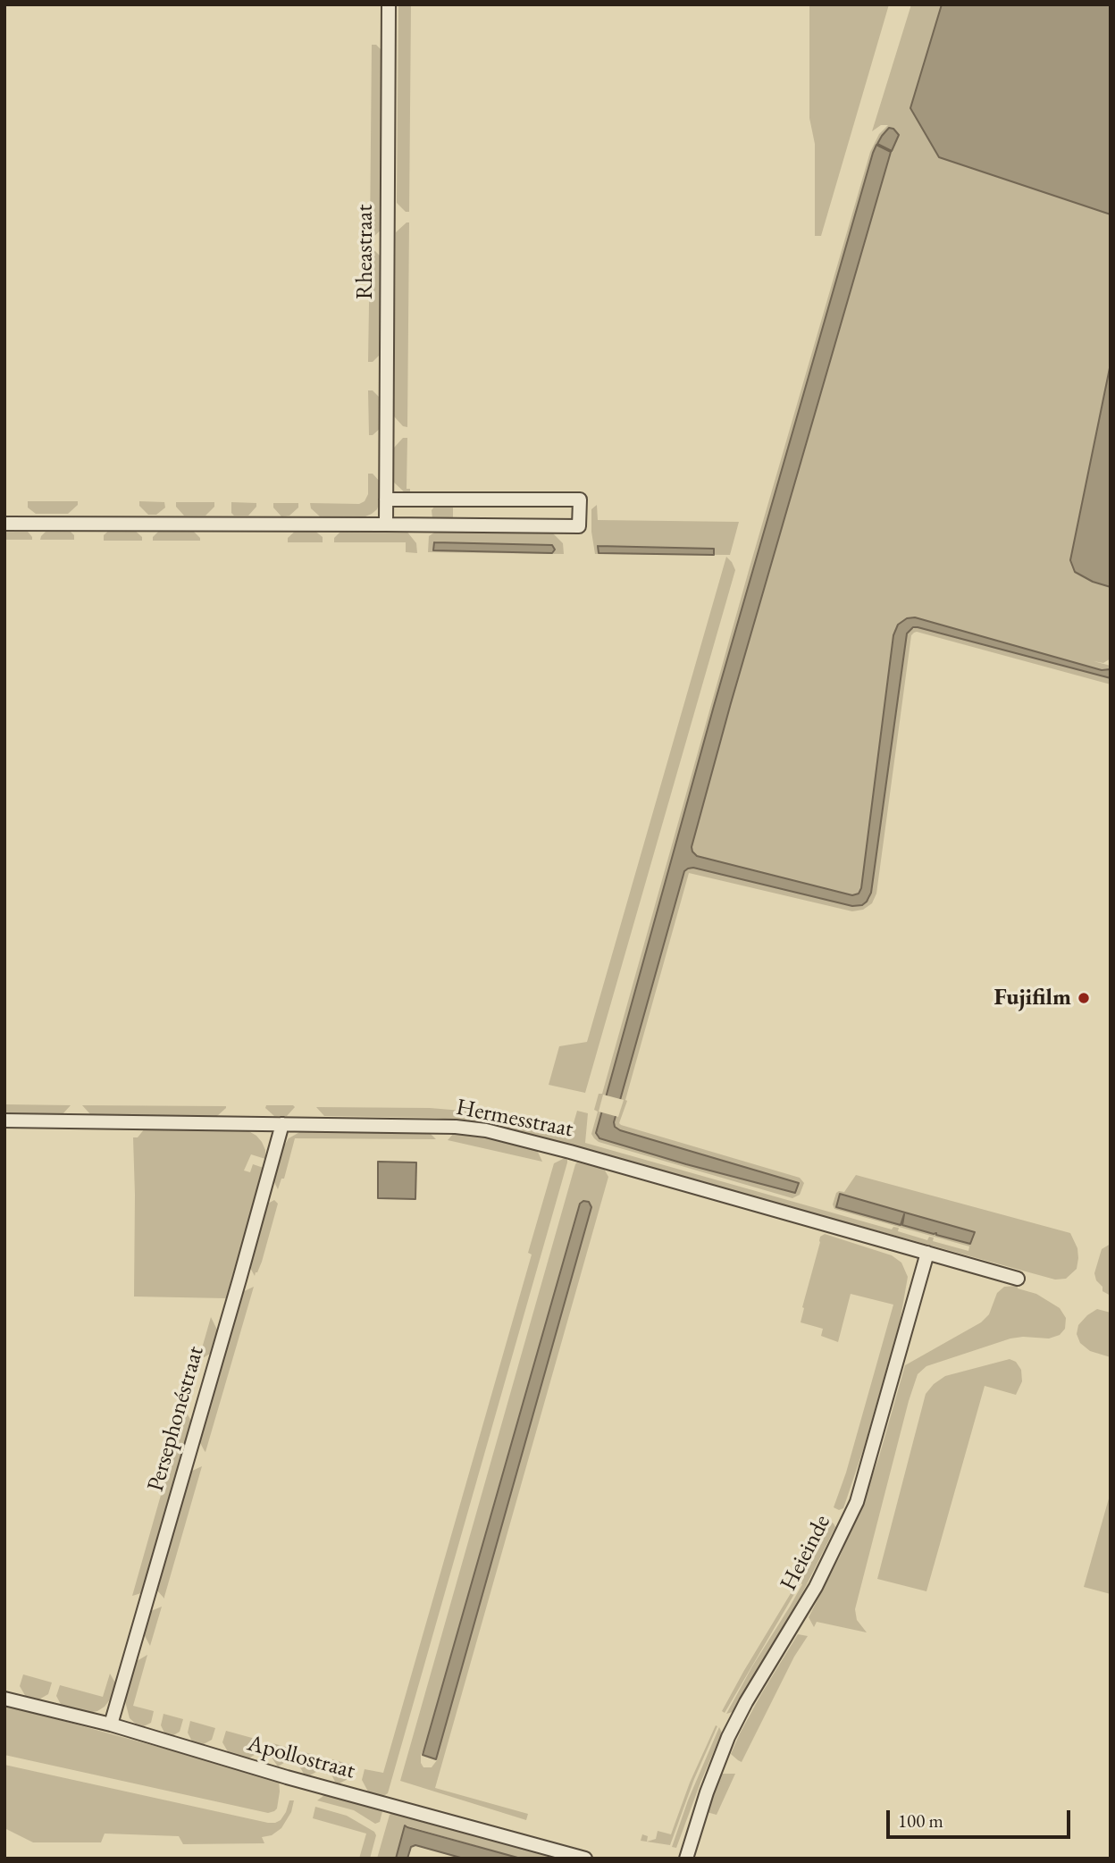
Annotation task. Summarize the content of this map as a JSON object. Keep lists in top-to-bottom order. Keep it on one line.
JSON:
{"streets":{"street":["Rheastraat","Hermesstraat","Persephonéstraat","Heieinde","Apollostraat"]},"crossings":[["Hermesstraat","Persephonéstraat"],["Hermesstraat","Heieinde"],["Persephonéstraat","Apollostraat"]],"places":["Fujifilm"],"scale_bar":"100 m"}
